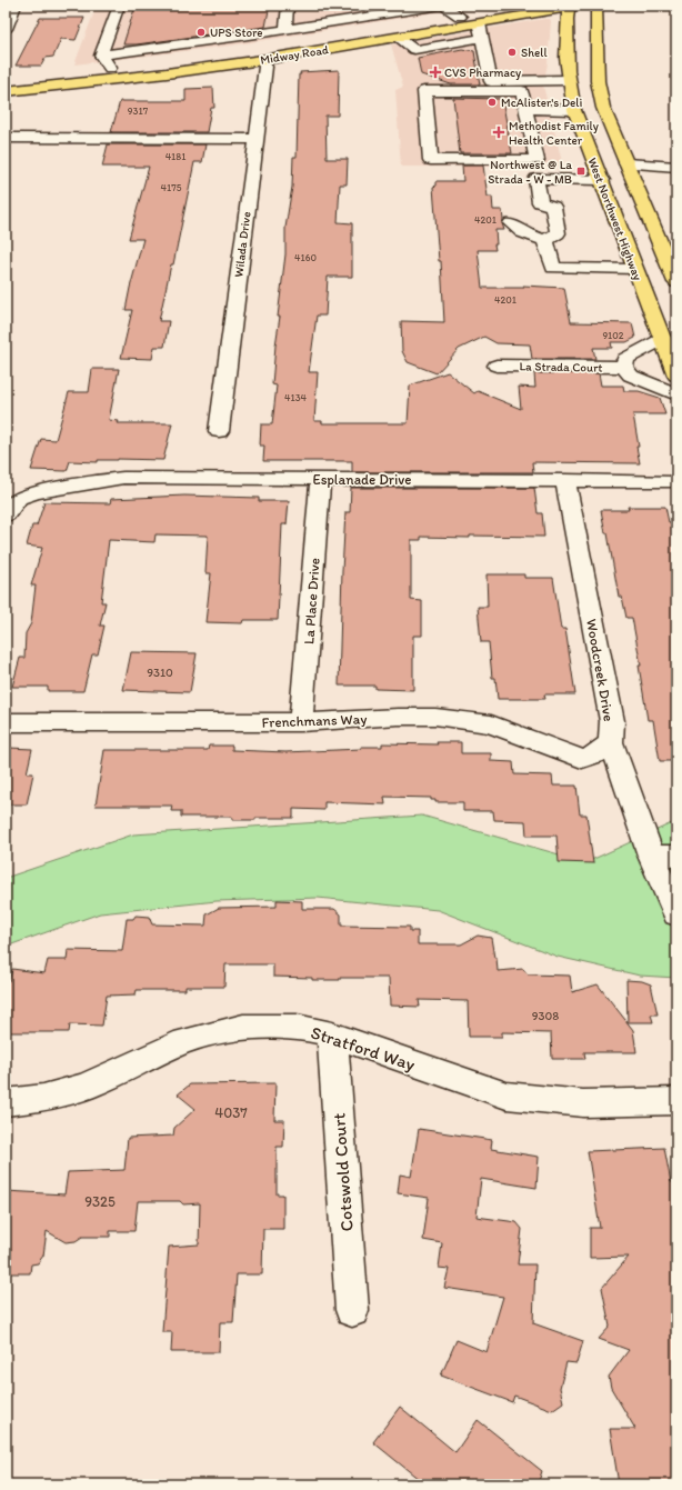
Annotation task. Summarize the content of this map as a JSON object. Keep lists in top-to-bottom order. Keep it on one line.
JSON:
{"streets":{"main road":["Midway Road","West Northwest Highway"],"street":["Wilada Drive","La Strada Court","Esplanade Drive","La Place Drive","Woodcreek Drive","Frenchmans Way","Stratford Way","Cotswold Court"]},"crossings":[["Midway Road","West Northwest Highway"],["Midway Road","Wilada Drive"],["Esplanade Drive","La Place Drive"],["Esplanade Drive","Woodcreek Drive"],["La Place Drive","Frenchmans Way"],["Woodcreek Drive","Frenchmans Way"],["Stratford Way","Cotswold Court"]],"places":{"other":["UPS Store","Shell","McAlister's Deli"],"health":["CVS Pharmacy","Methodist Family Health Center"],"transit":["Northwest @ La Strada - W - MB"]},"house_numbers":["9317","4181","4175","4201","4160","4201","9102","4134","9310","9308","4037","9325"]}
